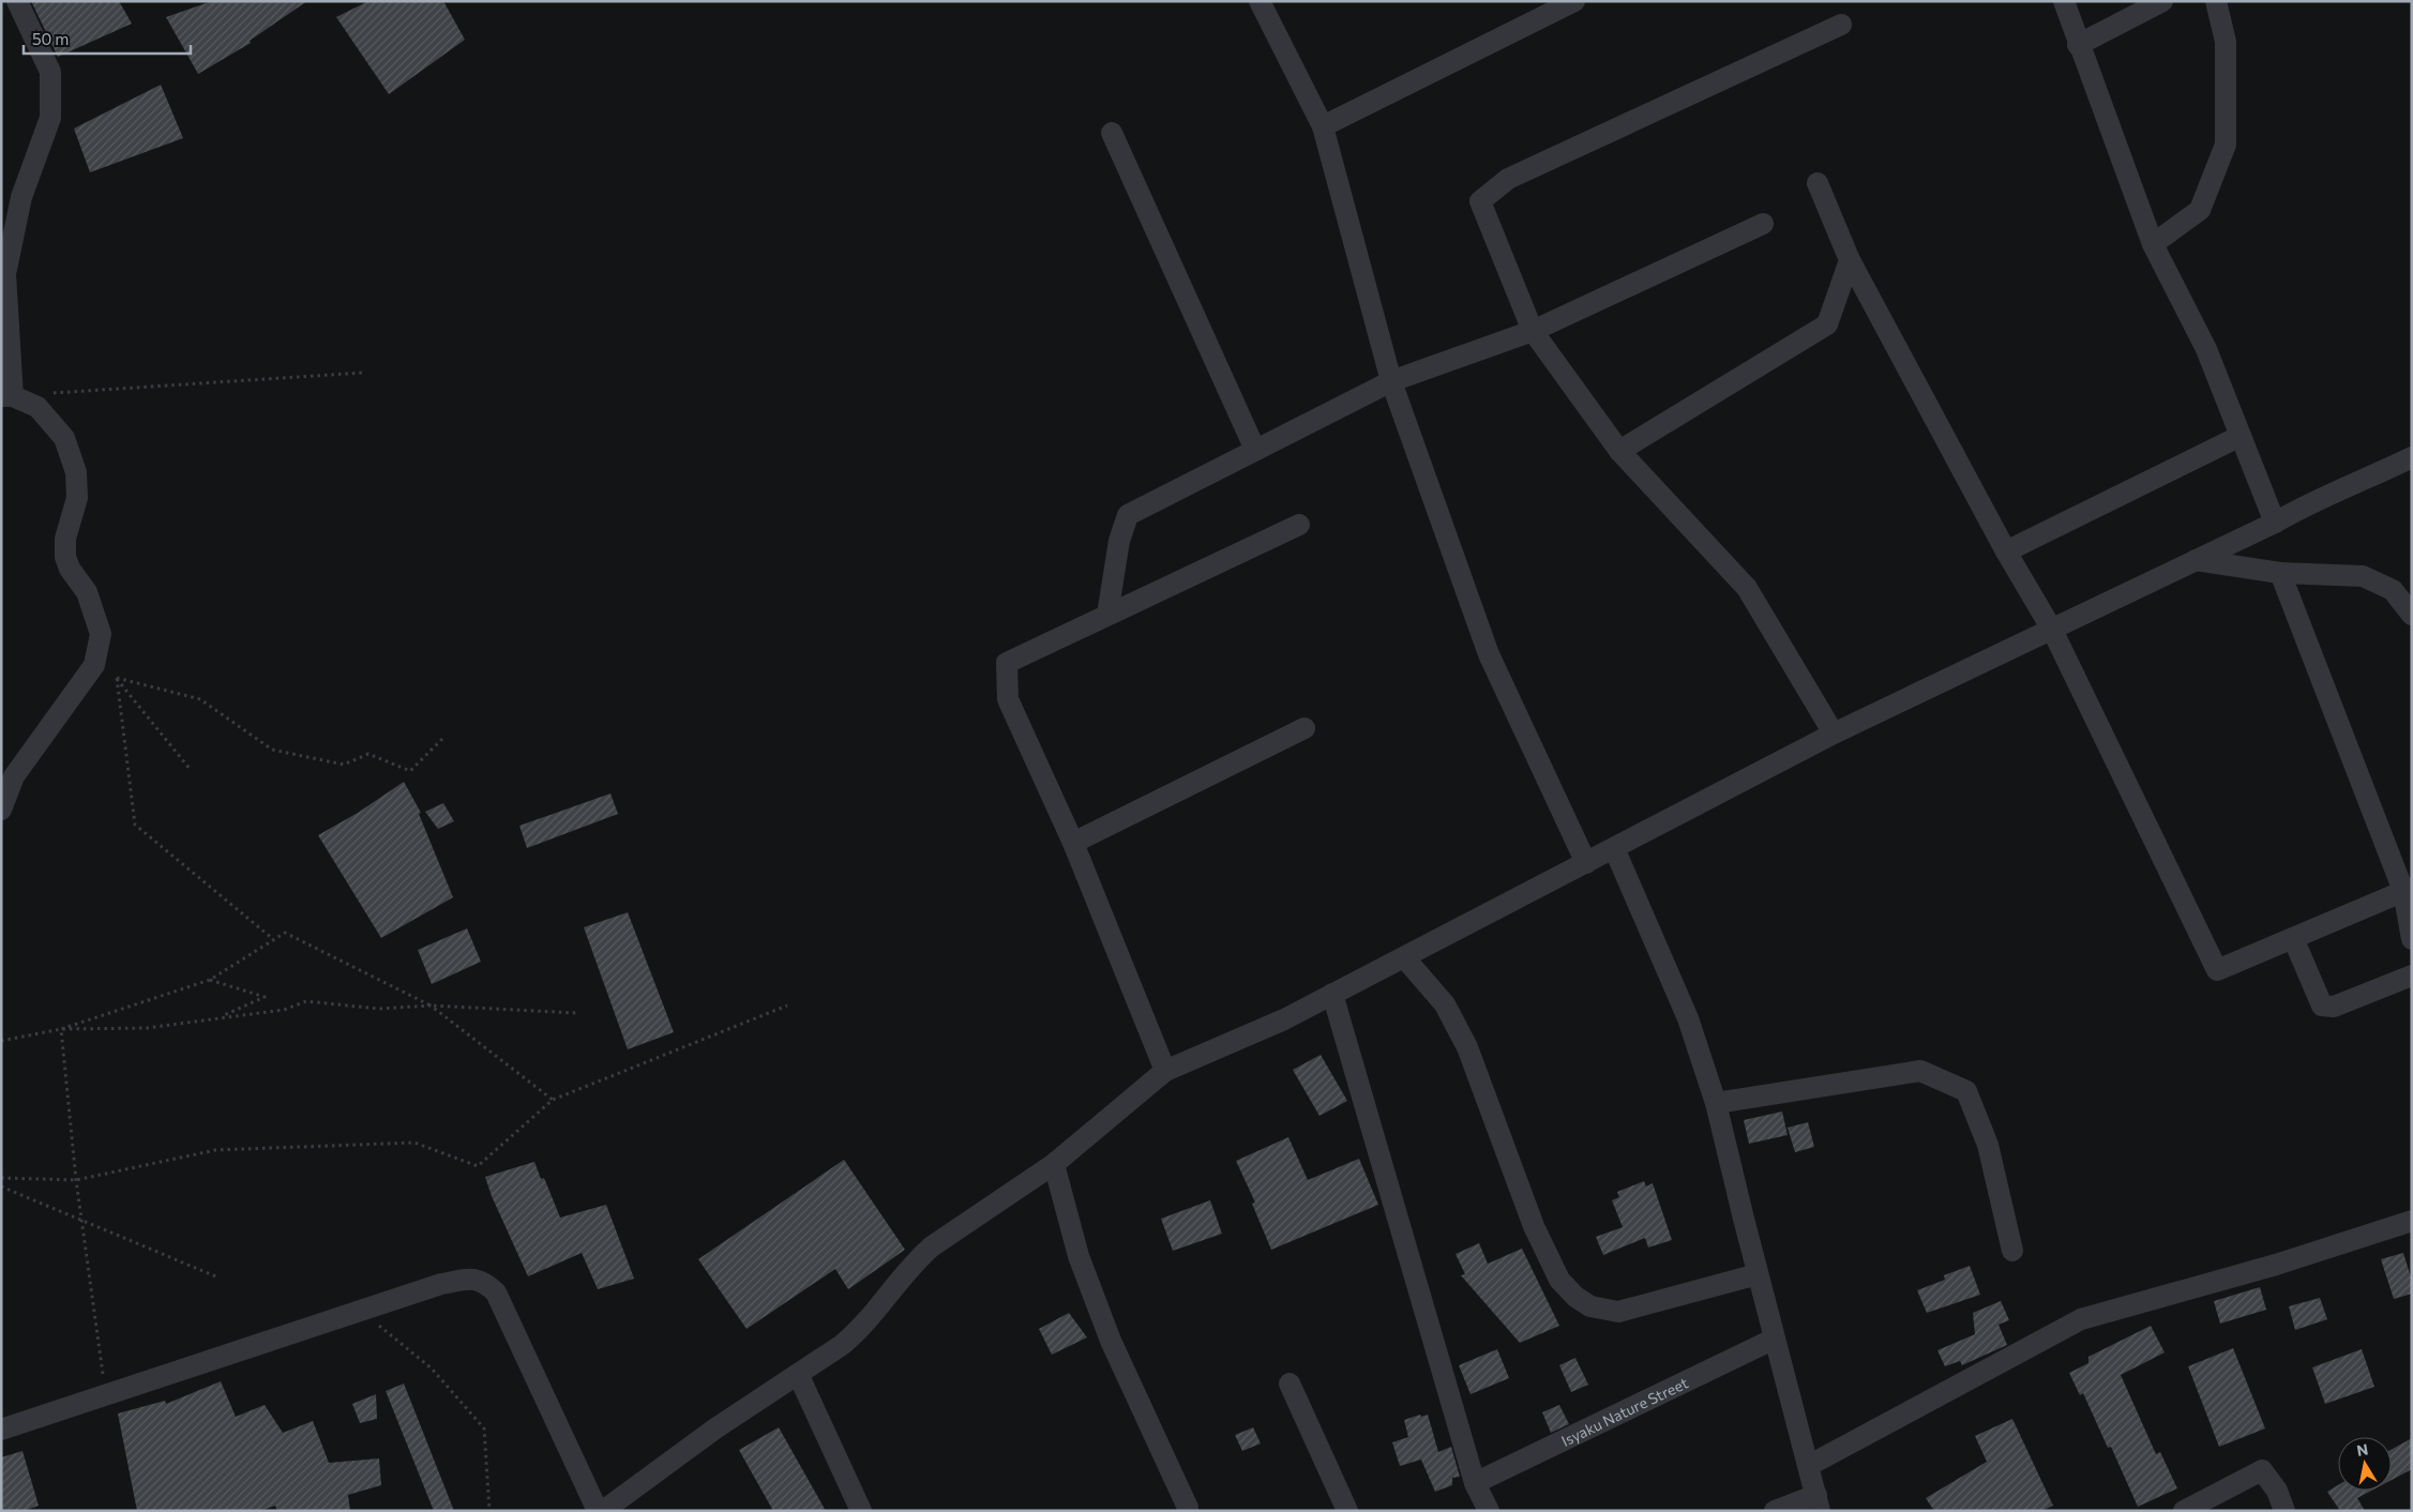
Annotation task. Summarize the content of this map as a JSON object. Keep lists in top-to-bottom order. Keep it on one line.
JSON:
{"streets":{"street":["Isyaku Nature Street"]},"scale_bar":"50 m","north":"top"}
